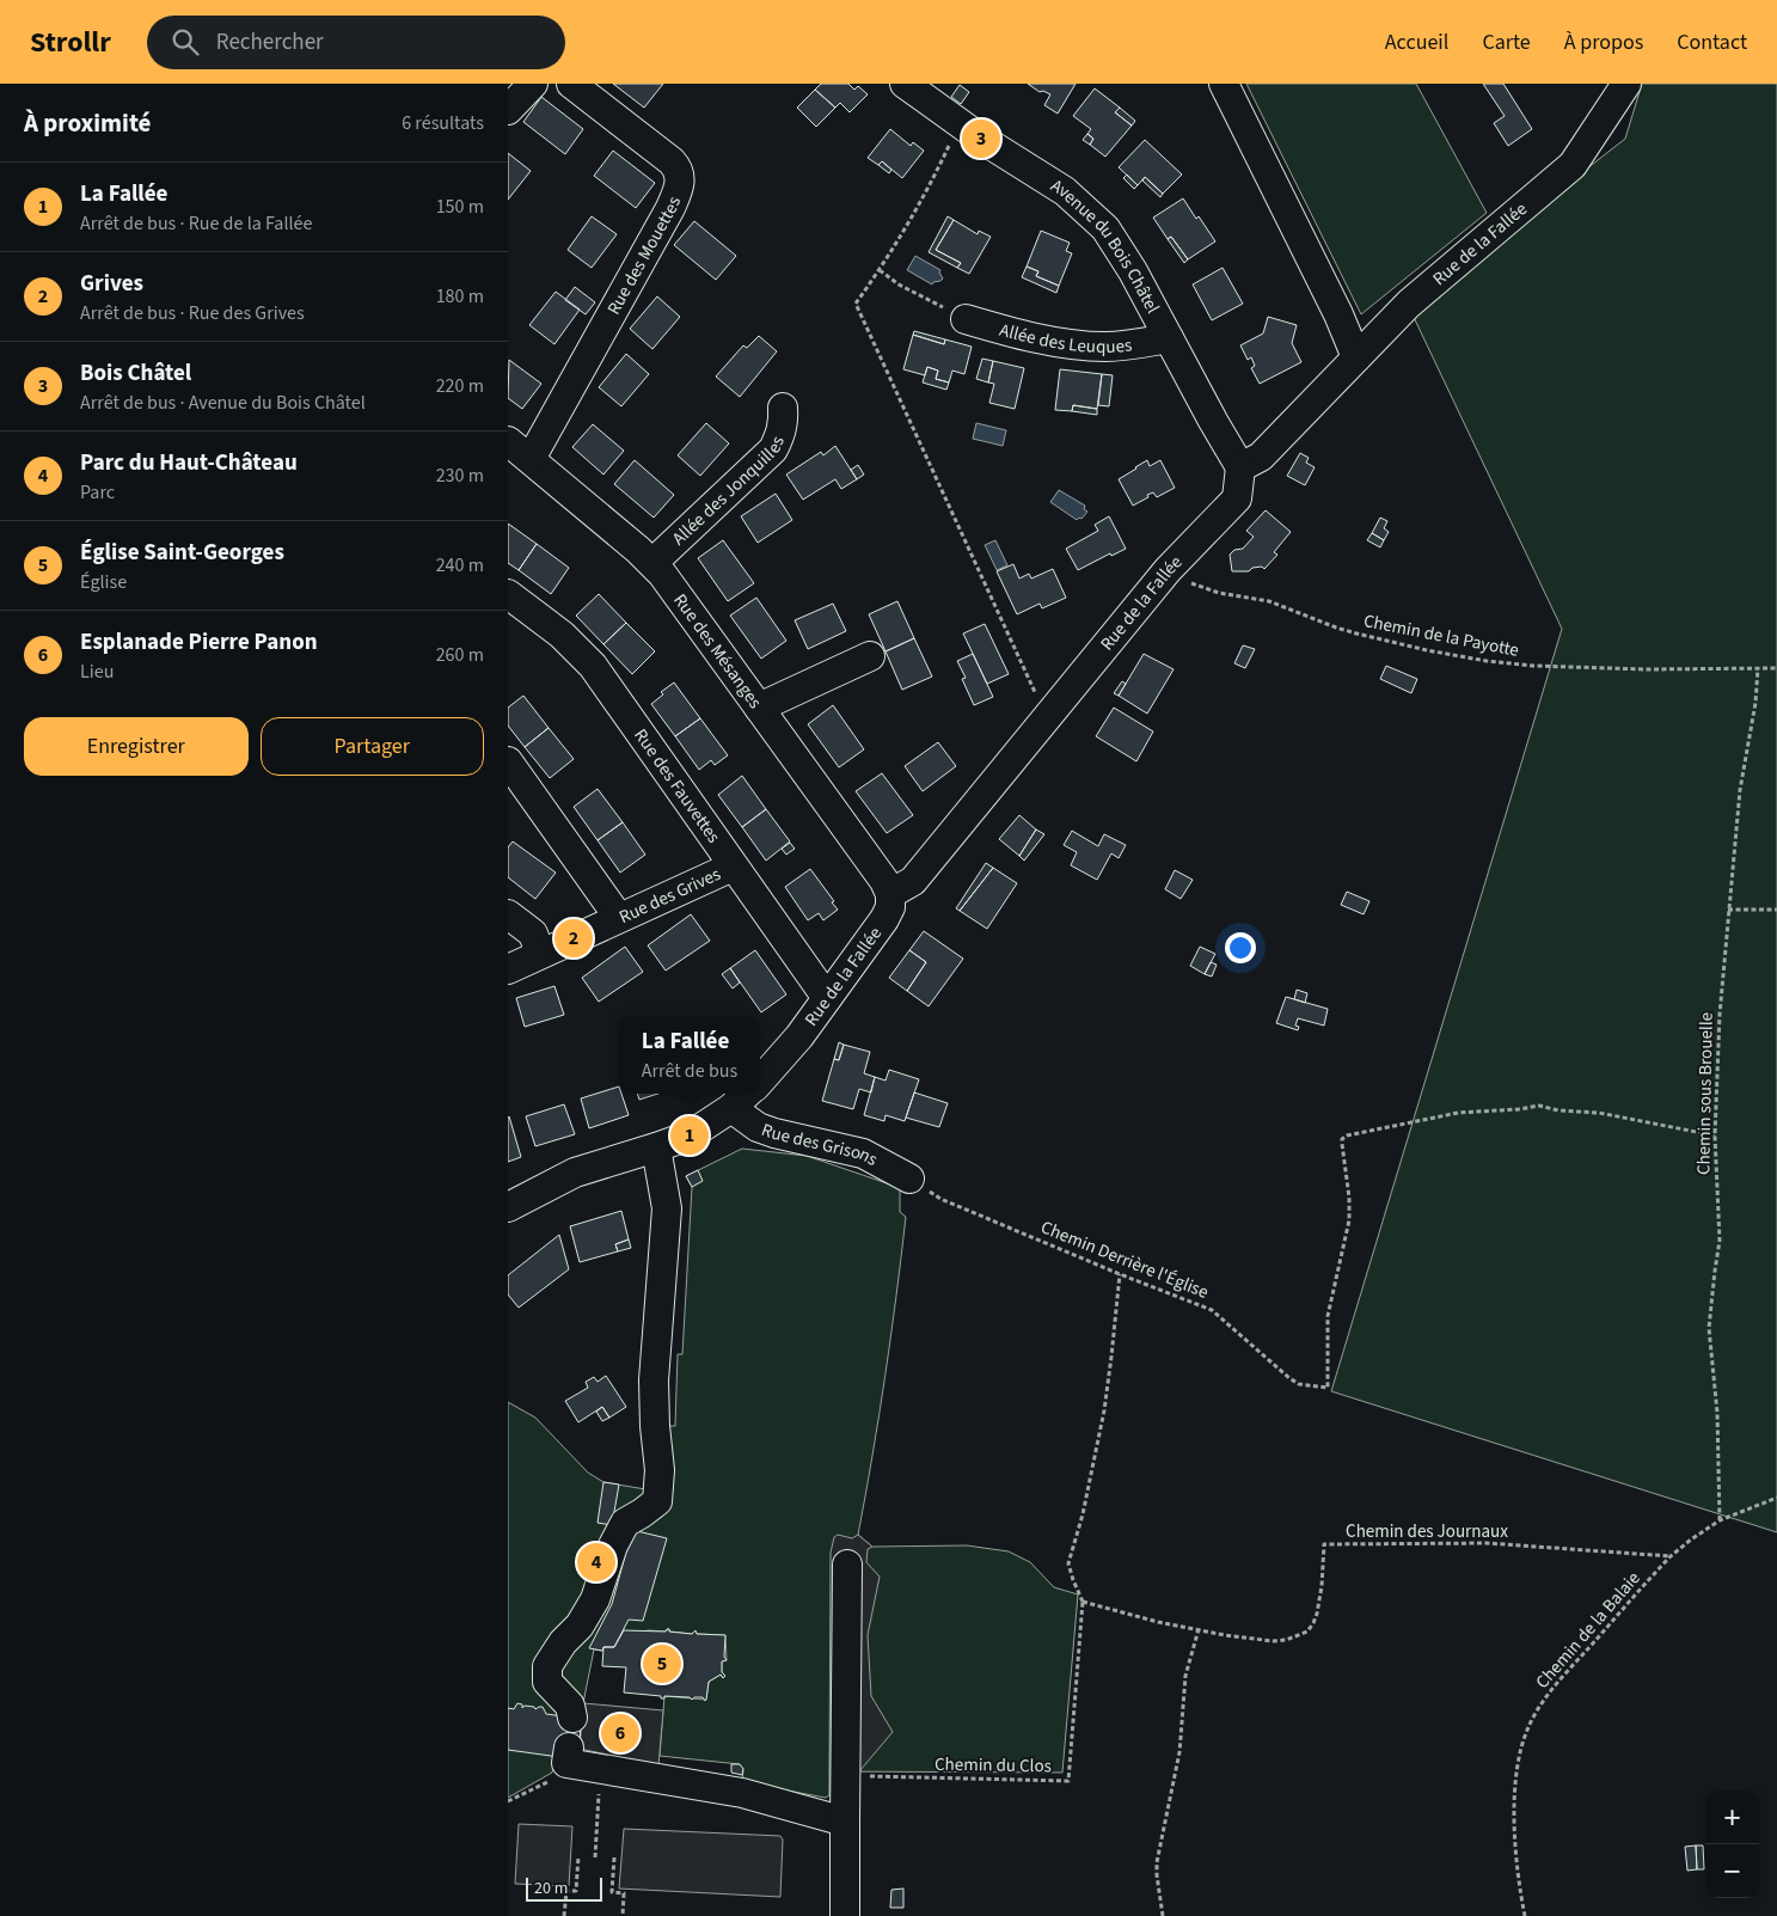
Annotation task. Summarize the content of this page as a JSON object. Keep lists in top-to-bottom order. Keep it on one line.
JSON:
{"streets":{"street":["Rue de la Fallée","Avenue du Bois Châtel","Rue des Mouettes","Allée des Leuques","Allée des Jonquilles","Rue des Mésanges","Rue des Fauvettes","Rue des Grives","Rue des Grisons"],"path":["Chemin de la Payotte","Chemin sous Brouelle","Chemin Derrière l'Église","Chemin des Journaux","Chemin de la Balaie","Chemin du Clos"]},"crossings":[["Rue de la Fallée","Avenue du Bois Châtel"],["Rue de la Fallée","Chemin de la Payotte"],["Rue de la Fallée","Rue des Mésanges"],["Rue de la Fallée","Rue des Fauvettes"],["Avenue du Bois Châtel","Allée des Leuques"],["Rue des Mouettes","Rue des Mésanges"],["Allée des Jonquilles","Rue des Mésanges"],["Chemin de la Payotte","Chemin sous Brouelle"],["Rue des Fauvettes","Rue des Grives"],["Chemin sous Brouelle","Chemin Derrière l'Église"],["Chemin sous Brouelle","Chemin de la Balaie"],["Rue des Grisons","Chemin Derrière l'Église"],["Chemin des Journaux","Chemin de la Balaie"],["Chemin des Journaux","Chemin du Clos"]],"scale_bar":"20 m","page":{"header":"Strollr","search":"Rechercher","nav":["Accueil","Carte","À propos","Contact"],"heading":["À proximité","6 résultats"],"pins":["3","2","1","4","5","6"],"list":[{"mark":"1","name":"La Fallée","note":"Arrêt de bus · Rue de la Fallée","value":"150 m"},{"mark":"2","name":"Grives","note":"Arrêt de bus · Rue des Grives","value":"180 m"},{"mark":"3","name":"Bois Châtel","note":"Arrêt de bus · Avenue du Bois Châtel","value":"220 m"},{"mark":"4","name":"Parc du Haut-Château","note":"Parc","value":"230 m"},{"mark":"5","name":"Église Saint-Georges","note":"Église","value":"240 m"},{"mark":"6","name":"Esplanade Pierre Panon","note":"Lieu","value":"260 m"}],"buttons":["Enregistrer","Partager"],"popup":["La Fallée","Arrêt de bus"],"map_buttons":["+","−"],"scale":"20 m"}}
